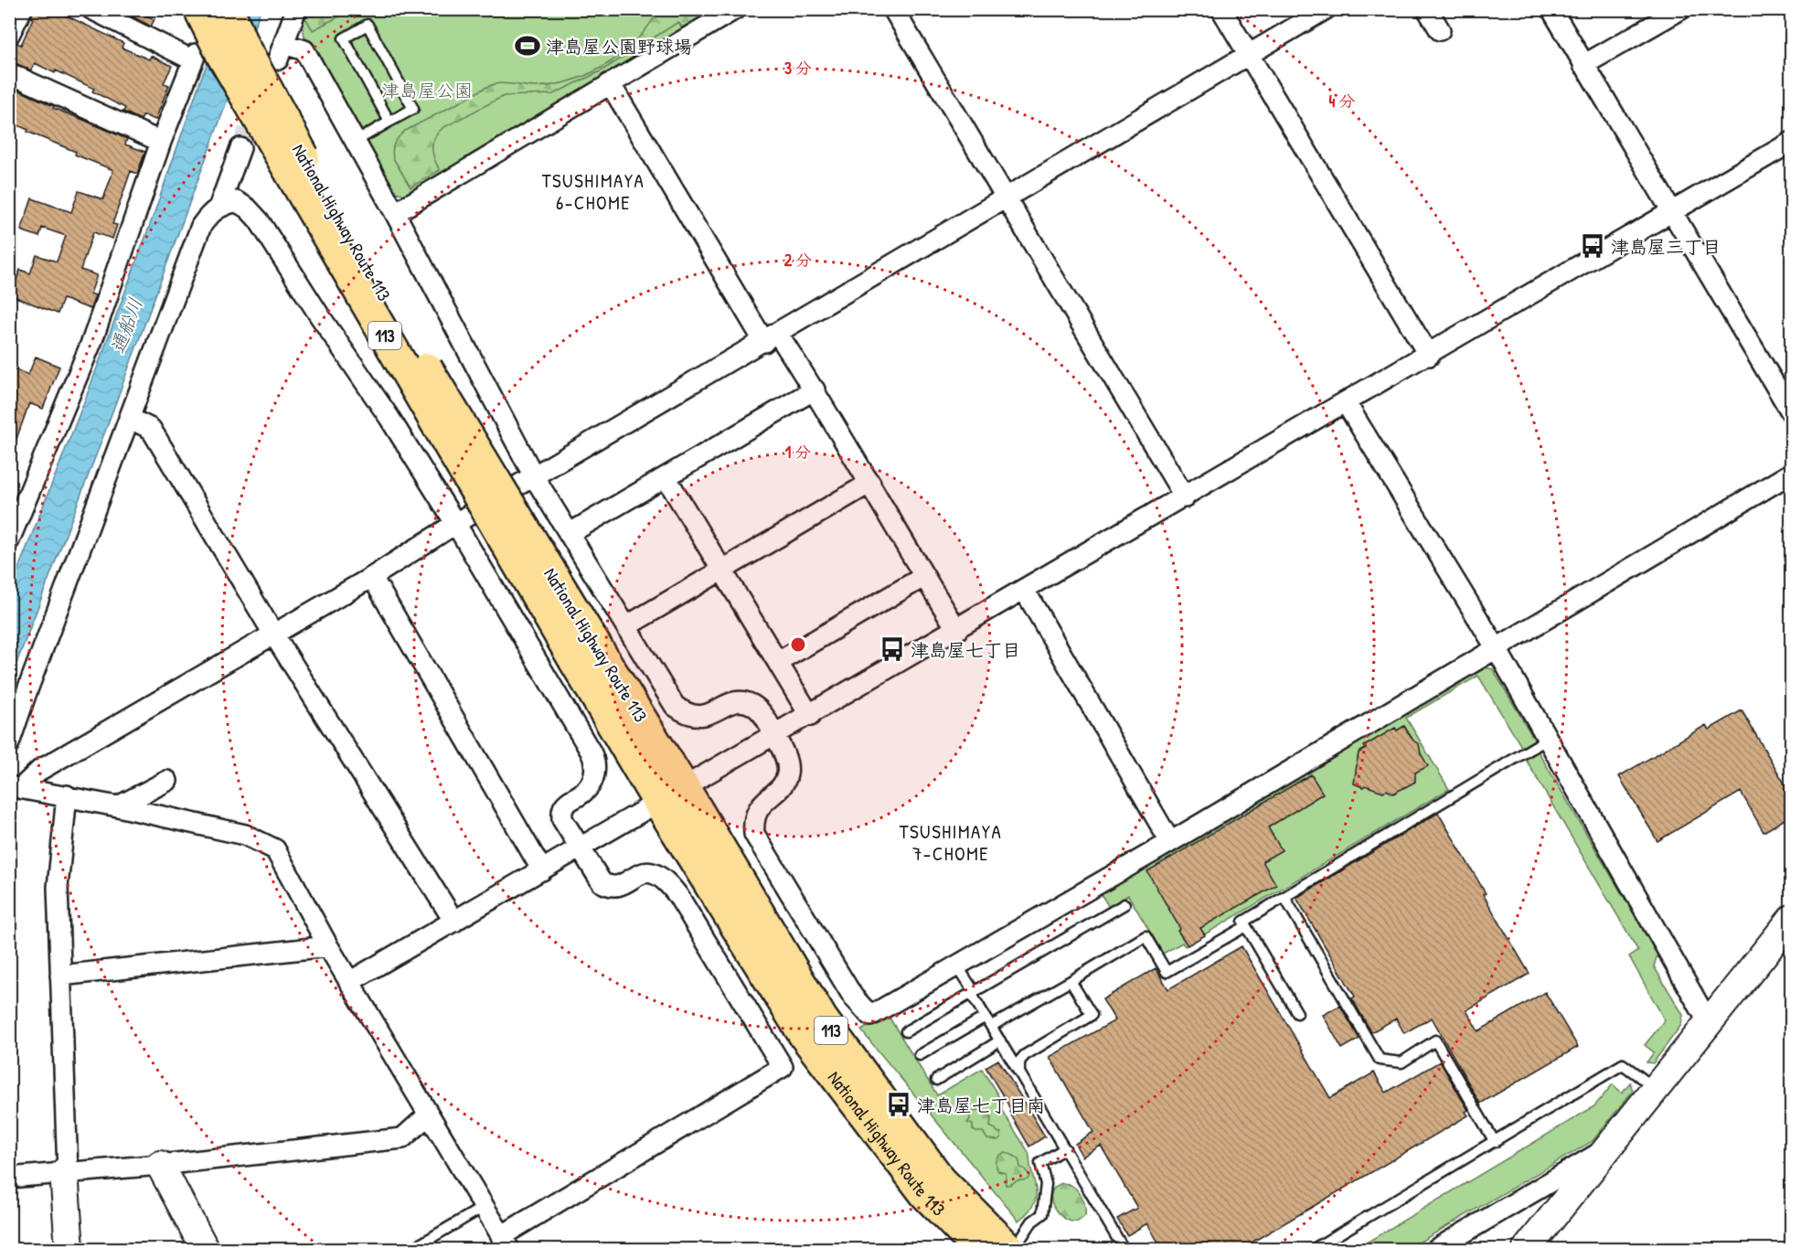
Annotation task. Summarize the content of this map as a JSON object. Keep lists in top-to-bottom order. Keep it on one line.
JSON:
{"streets":{"highway":["National Highway Route 113","113"]},"districts":["TSUSHIMAYA 6-CHOME","TSUSHIMAYA 7-CHOME"],"water":["通船川"],"parks":["津島屋公園"],"places":{"sports":["津島屋公園野球場"],"bus stop":["津島屋三丁目","津島屋七丁目","津島屋七丁目南"]},"rings":["3 分","4 分","2 分","1 分"]}
